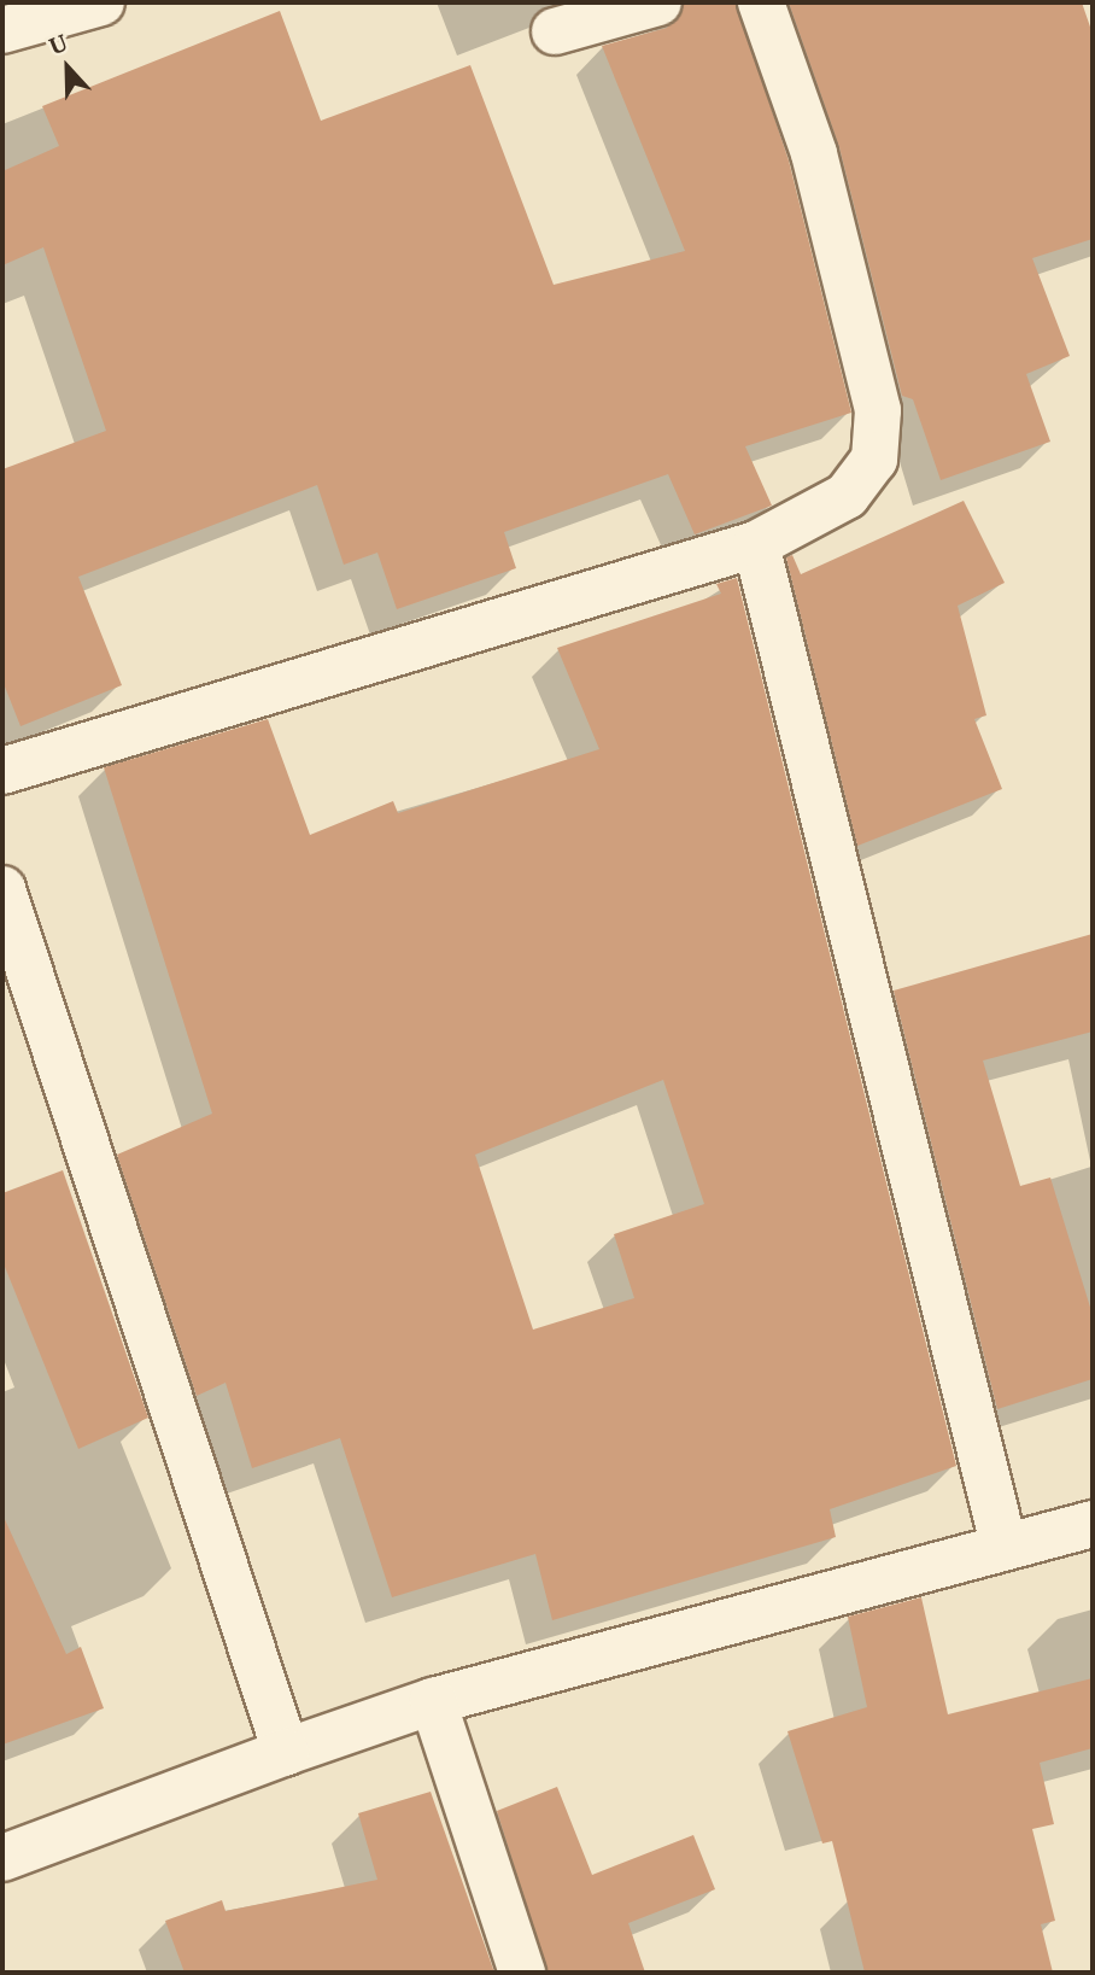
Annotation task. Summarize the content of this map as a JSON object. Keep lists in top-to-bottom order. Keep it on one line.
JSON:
{"north":"top"}
